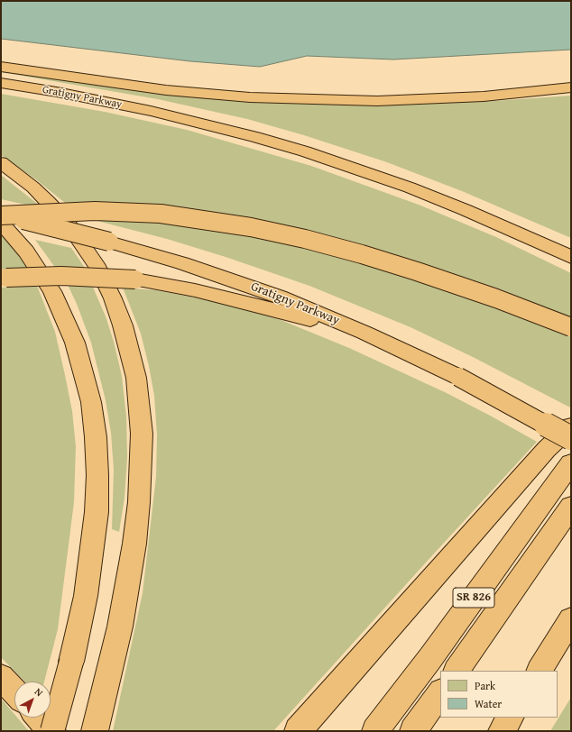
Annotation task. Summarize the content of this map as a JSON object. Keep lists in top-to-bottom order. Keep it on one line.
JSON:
{"streets":{"highway":["Gratigny Parkway","SR 826"]},"legend":["Park","Water"],"north":"top right"}
